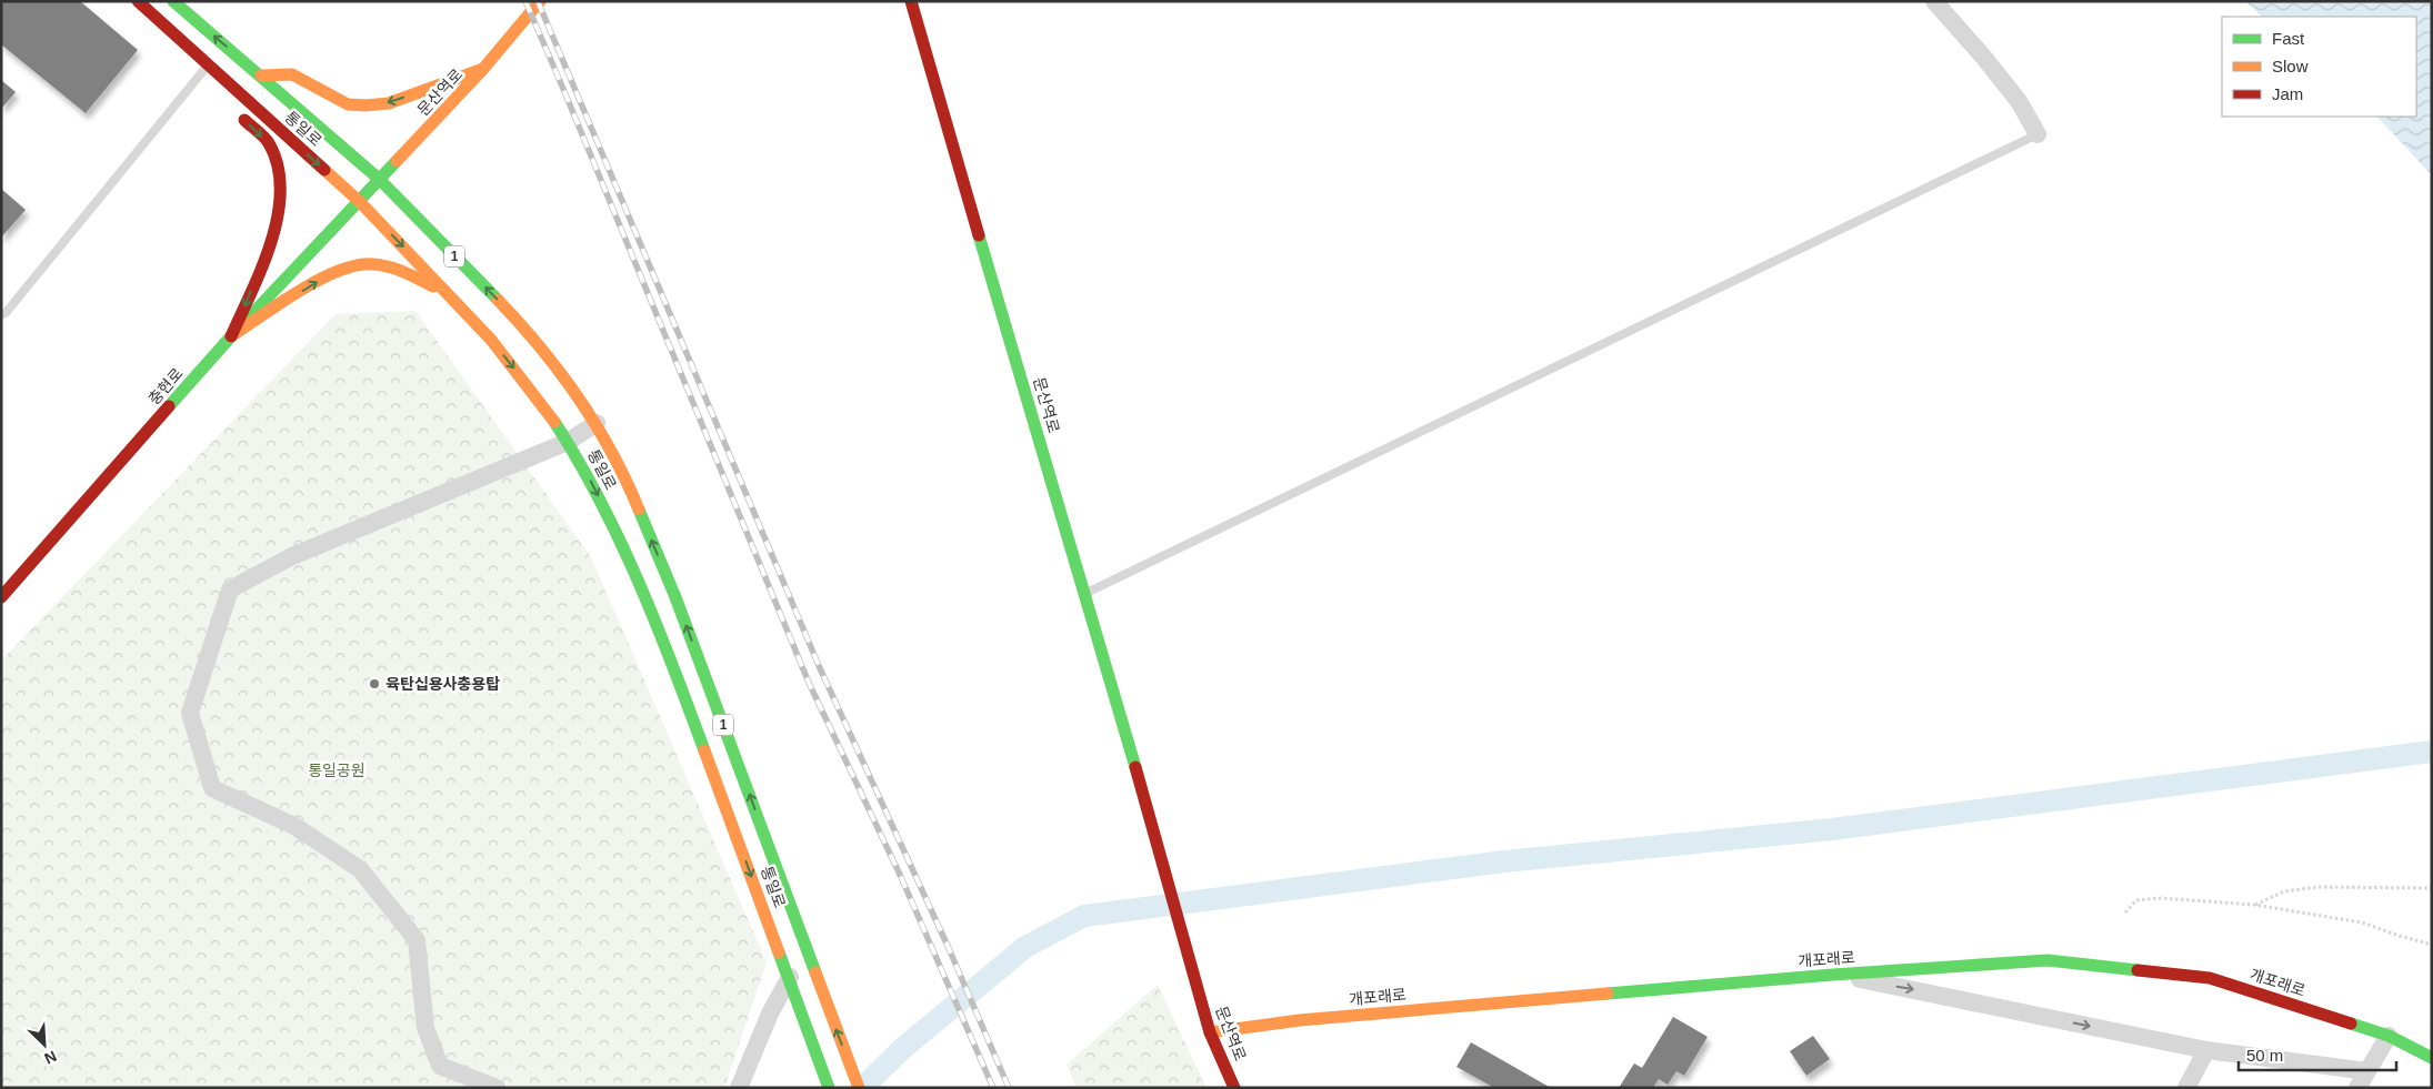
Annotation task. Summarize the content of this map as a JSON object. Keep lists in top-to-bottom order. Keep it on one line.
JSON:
{"streets":{"main road":["문산역로","통일로","1","충현로","개포래로"]},"crossings":[["문산역로","통일로"],["문산역로","충현로"],["문산역로","개포래로"],["통일로","충현로"]],"parks":["통일공원"],"places":["육탄십용사충용탑"],"legend":["Fast","Slow","Jam"],"scale_bar":"50 m","north":"bottom right"}
